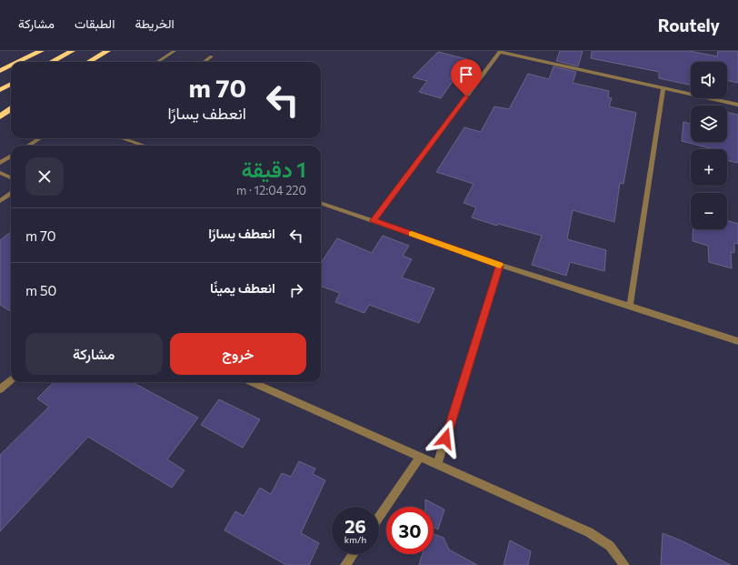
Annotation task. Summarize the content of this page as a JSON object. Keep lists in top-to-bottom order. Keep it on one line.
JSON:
{"page":{"header":"Routely","nav":["الخريطة","الطبقات","مشاركة"],"map_buttons":["+","−"],"turn":["70 m","انعطف يسارًا"],"heading":["1 دقيقة","220 m · 12:04"],"list":[{"name":"انعطف يسارًا","value":"70 m"},{"name":"انعطف يمينًا","value":"50 m"}],"buttons":["خروج","مشاركة"],"speed":"26 km/h","limit":"30"}}
